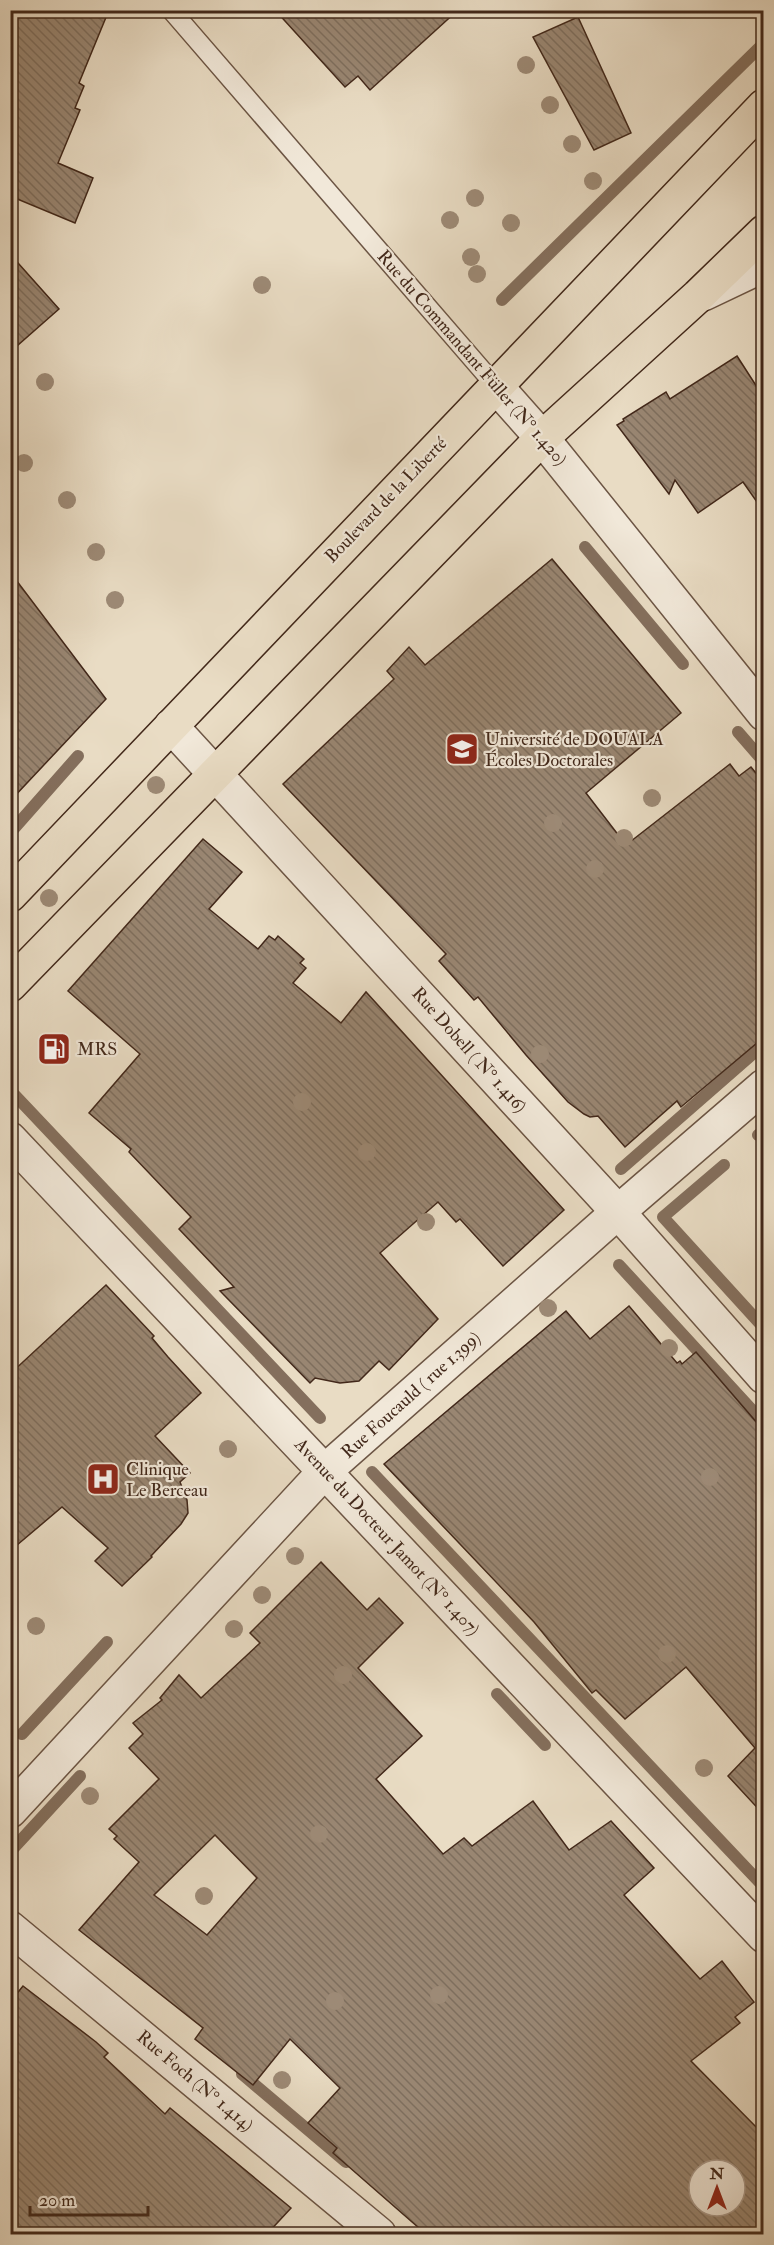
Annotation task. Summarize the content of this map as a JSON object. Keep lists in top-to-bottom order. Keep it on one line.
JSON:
{"streets":{"main road":["Boulevard de la Liberté"],"street":["Rue du Commandant Füller (N° 1.420)","Rue Dobell ( N° 1.416)","Rue Foucauld ( rue 1.399)","Avenue du Docteur Jamot (N° 1.407)","Rue Foch (N° 1.414)"]},"crossings":[["Rue du Commandant Füller (N° 1.420)","Boulevard de la Liberté"],["Boulevard de la Liberté","Rue Dobell ( N° 1.416)"],["Rue Dobell ( N° 1.416)","Rue Foucauld ( rue 1.399)"],["Rue Foucauld ( rue 1.399)","Avenue du Docteur Jamot (N° 1.407)"]],"places":{"school or university":["Université de DOUALA Écoles Doctorales"],"fuel station":["MRS"],"hospital":["Clinique Le Berceau"]},"scale_bar":"20 m","north":"top"}
